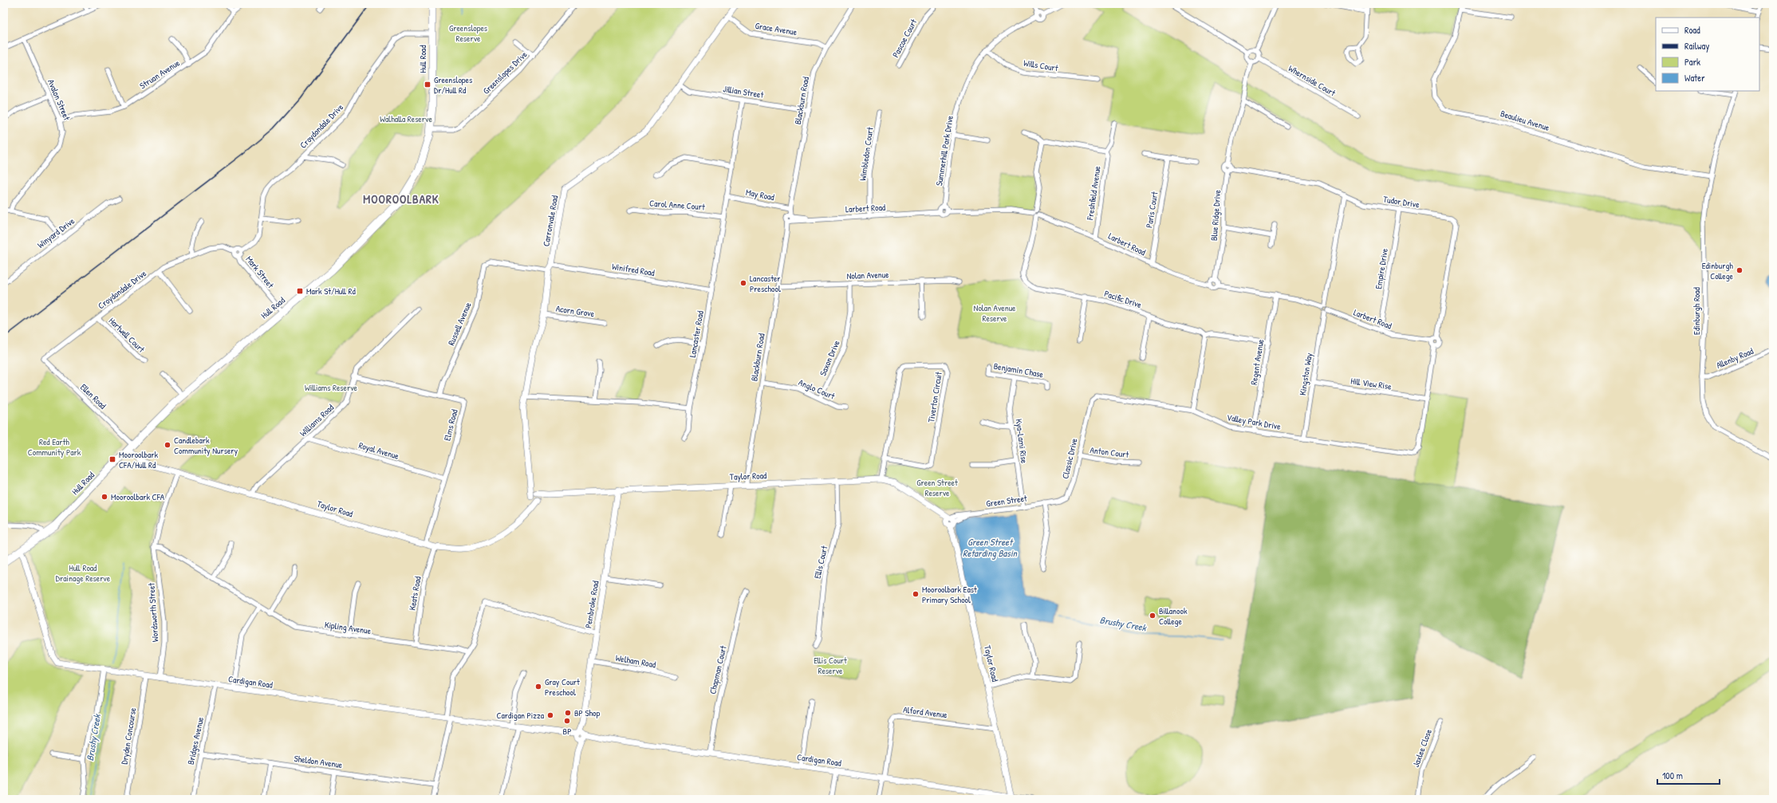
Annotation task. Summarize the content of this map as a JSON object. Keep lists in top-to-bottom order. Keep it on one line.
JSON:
{"streets":{"main road":["Hull Road"],"street":["Grace Avenue","Pascoe Court","Wills Court","Greenslopes Drive","Struan Avenue","Whernside Court","Jillian Street","Avalon Street","Blackburn Road","Beaulieu Avenue","Croydondale Drive","Summerhill Park Drive","Wimbledon Court","Freshfield Avenue","May Road","Tudor Drive","Carol Anne Court","Larbert Road","Paris Court","Blue Ridge Drive","Carronvale Road","Winyard Drive","Empire Drive","Winifred Road","Mark Street","Nolan Avenue","Pacific Drive","Acorn Grove","Edinburgh Road","Russell Avenue","Lancaster Road","Hartwell Court","Saxon Drive","Allenby Road","Regent Avenue","Benjamin Chase","Kingston Way","Hill View Rise","Anglo Court","Ellen Road","Tiverton Circuit","Williams Road","Valley Park Drive","Elms Road","Kya-Lami Rise","Royal Avenue","Anton Court","Classic Drive","Taylor Road","Green Street","Ellis Court","Keats Road","Pembroke Road","Wordsworth Street","Kipling Avenue","Welham Road","Chapman Court","Cardigan Road","Alford Avenue","Dryden Concourse","Bridges Avenue","Jaxlee Close","Sheldon Avenue"]},"crossings":[["Grace Avenue","Blackburn Road"],["Grace Avenue","Carronvale Road"],["Hull Road","Greenslopes Drive"],["Hull Road","Croydondale Drive"],["Hull Road","Mark Street"],["Hull Road","Ellen Road"],["Hull Road","Taylor Road"],["Hull Road","Cardigan Road"],["Wills Court","Summerhill Park Drive"],["Struan Avenue","Avalon Street"],["Whernside Court","Blue Ridge Drive"],["Jillian Street","Blackburn Road"],["Jillian Street","Carronvale Road"],["Jillian Street","Lancaster Road"],["Blackburn Road","May Road"],["Blackburn Road","Larbert Road"],["Blackburn Road","Nolan Avenue"],["Blackburn Road","Anglo Court"],["Blackburn Road","Taylor Road"],["Beaulieu Avenue","Edinburgh Road"],["Croydondale Drive","Mark Street"],["Croydondale Drive","Hartwell Court"],["Croydondale Drive","Ellen Road"],["Summerhill Park Drive","Larbert Road"],["Wimbledon Court","Larbert Road"],["Freshfield Avenue","Larbert Road"],["May Road","Lancaster Road"],["Tudor Drive","Larbert Road"],["Tudor Drive","Blue Ridge Drive"],["Tudor Drive","Empire Drive"],["Carol Anne Court","Lancaster Road"],["Larbert Road","Paris Court"],["Larbert Road","Blue Ridge Drive"],["Larbert Road","Empire Drive"],["Larbert Road","Pacific Drive"],["Carronvale Road","Winifred Road"],["Carronvale Road","Acorn Grove"],["Carronvale Road","Russell Avenue"],["Carronvale Road","Taylor Road"],["Winifred Road","Lancaster Road"],["Nolan Avenue","Saxon Drive"],["Edinburgh Road","Allenby Road"],["Russell Avenue","Elms Road"],["Saxon Drive","Anglo Court"],["Regent Avenue","Valley Park Drive"],["Benjamin Chase","Kya-Lami Rise"],["Kingston Way","Hill View Rise"],["Kingston Way","Valley Park Drive"],["Hill View Rise","Valley Park Drive"],["Ellen Road","Taylor Road"],["Tiverton Circuit","Taylor Road"],["Williams Road","Elms Road"],["Williams Road","Royal Avenue"],["Williams Road","Taylor Road"],["Valley Park Drive","Classic Drive"],["Elms Road","Royal Avenue"],["Elms Road","Taylor Road"],["Kya-Lami Rise","Green Street"],["Anton Court","Classic Drive"],["Classic Drive","Green Street"],["Taylor Road","Green Street"],["Taylor Road","Ellis Court"],["Taylor Road","Keats Road"],["Taylor Road","Pembroke Road"],["Taylor Road","Cardigan Road"],["Taylor Road","Alford Avenue"],["Keats Road","Kipling Avenue"],["Pembroke Road","Welham Road"],["Pembroke Road","Cardigan Road"],["Wordsworth Street","Kipling Avenue"],["Wordsworth Street","Cardigan Road"],["Chapman Court","Cardigan Road"],["Cardigan Road","Alford Avenue"],["Cardigan Road","Dryden Concourse"],["Cardigan Road","Bridges Avenue"],["Bridges Avenue","Sheldon Avenue"]],"districts":["MOOROOLBARK"],"water":["Green Street Retarding Basin","Brushy Creek"],"parks":["Greenslopes Reserve","Walhalla Reserve","Nolan Avenue Reserve","Williams Reserve","Red Earth Community Park","Green Street Reserve","Hull Road Drainage Reserve","Ellis Court Reserve"],"places":{"transit":["Greenslopes Dr/Hull Rd","Mark St/Hull Rd","Mooroolbark CFA/Hull Rd"],"other":["Edinburgh College","Lancaster Preschool","Candlebark Community Nursery","Mooroolbark CFA","Mooroolbark East Primary School","Billanook College","Gray Court Preschool","BP Shop","Cardigan Pizza","BP"]},"legend":["Road","Railway","Park","Water"],"scale_bar":"100 m"}
